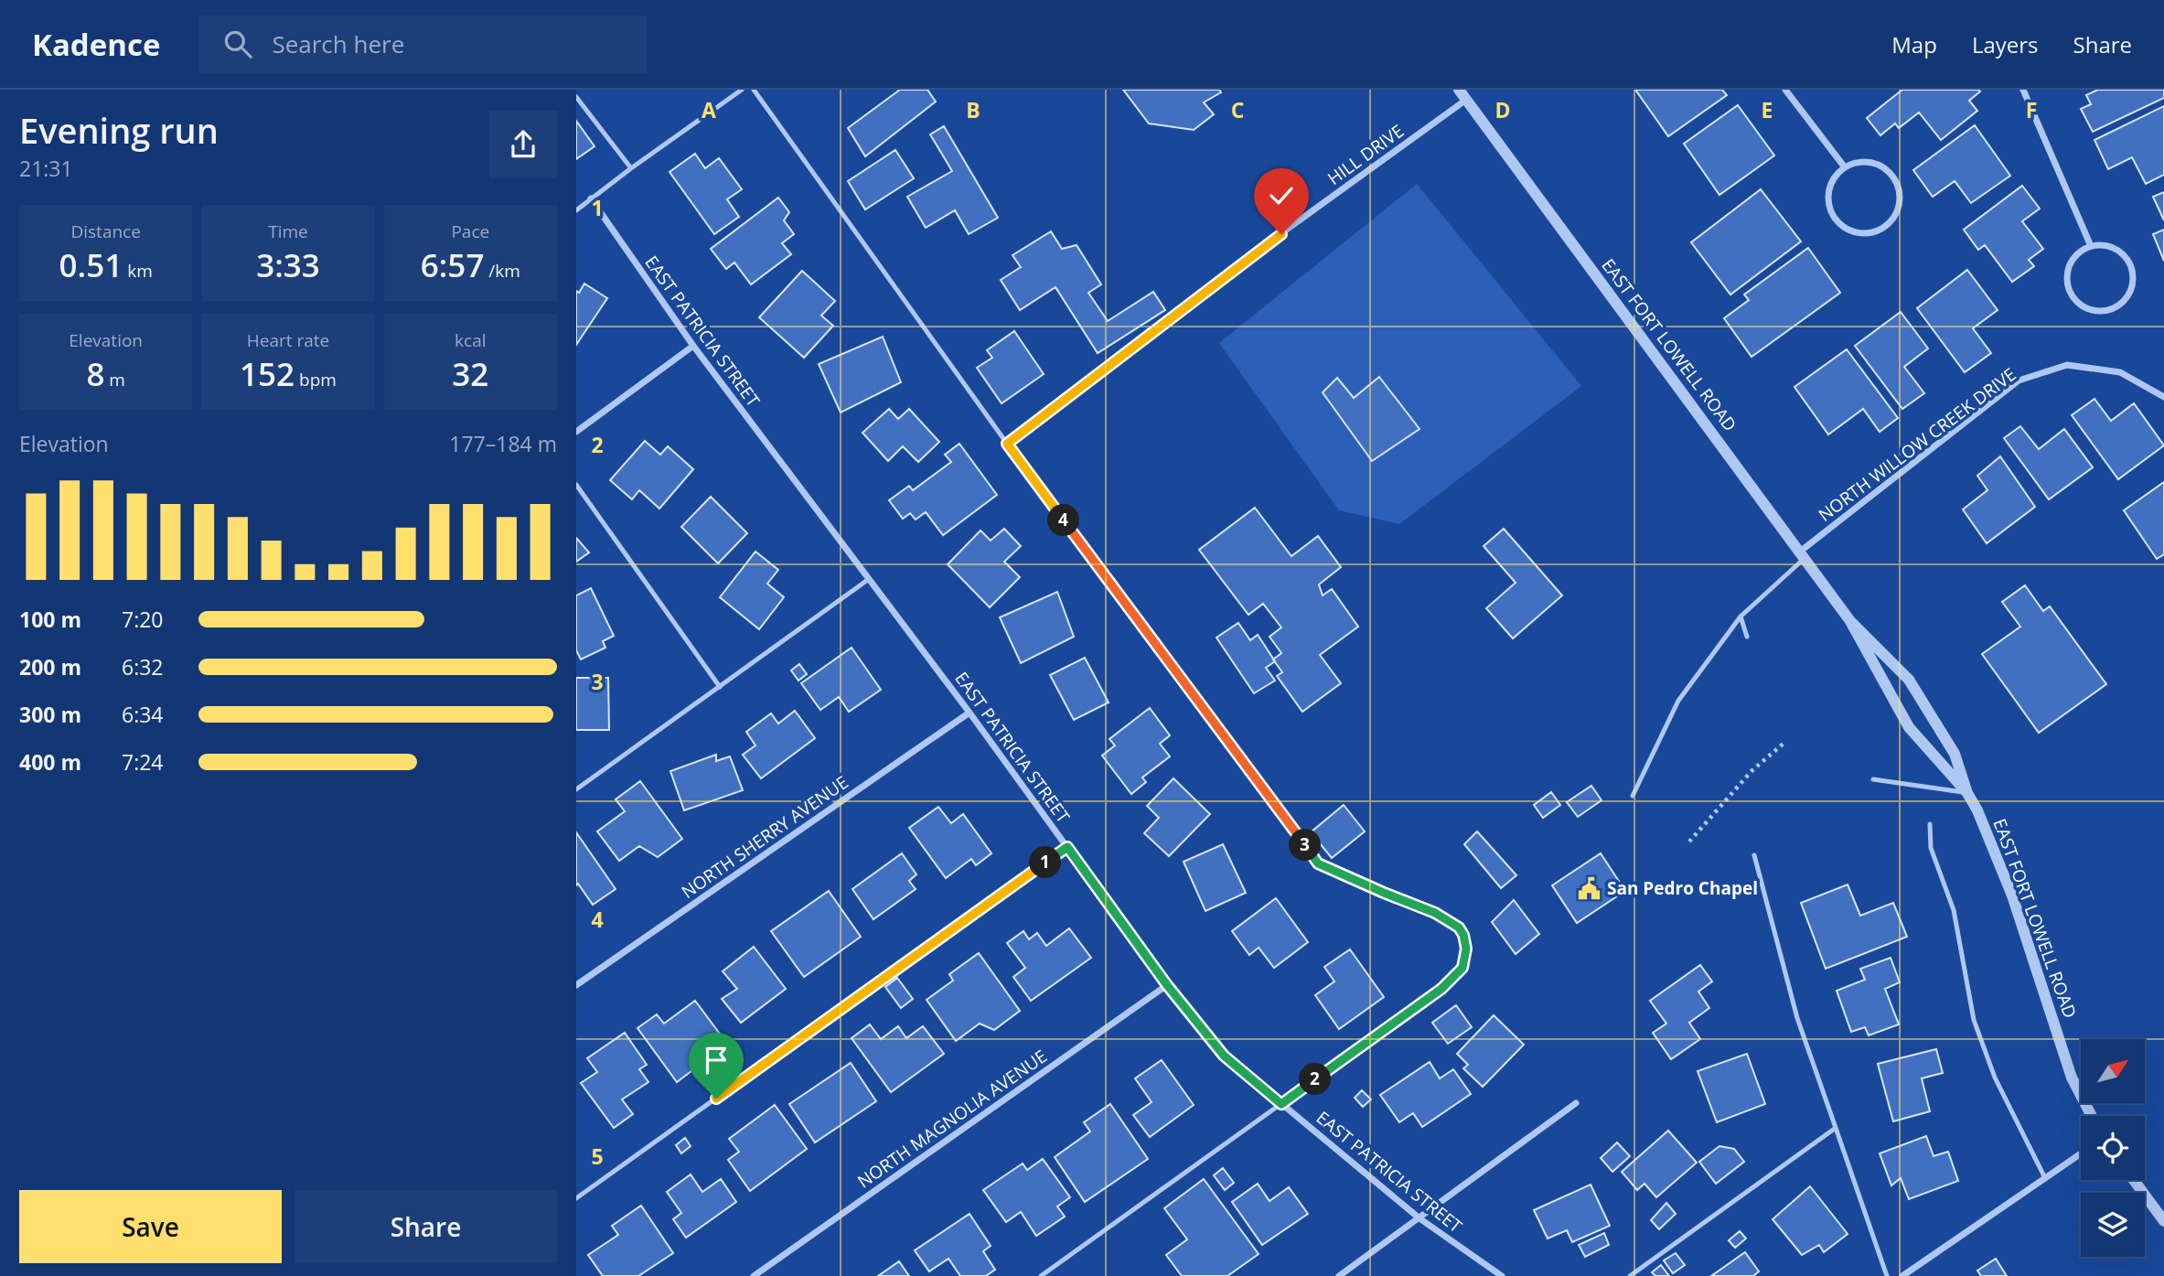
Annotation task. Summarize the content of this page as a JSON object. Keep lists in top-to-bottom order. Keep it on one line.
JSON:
{"streets":{"street":["HILL DRIVE","EAST PATRICIA STREET","EAST FORT LOWELL ROAD","NORTH WILLOW CREEK DRIVE","NORTH SHERRY AVENUE","NORTH MAGNOLIA AVENUE"]},"crossings":[["HILL DRIVE","EAST FORT LOWELL ROAD"],["EAST PATRICIA STREET","NORTH SHERRY AVENUE"],["EAST PATRICIA STREET","NORTH MAGNOLIA AVENUE"],["EAST FORT LOWELL ROAD","NORTH WILLOW CREEK DRIVE"]],"places":{"public building":["San Pedro Chapel"]},"north":"top right","page":{"header":"Kadence","search":"Search here","nav":["Map","Layers","Share"],"heading":["Evening run","21:31"],"stats":[["Distance","0.51 km"],["Time","3:33"],["Pace","6:57 /km"],["Elevation","8 m"],["Heart rate","152 bpm"],["kcal","32"]],"chart":["Elevation","177–184 m"],"pins":["4","3","1","2"],"list":[{"name":"100 m","note":"7:20"},{"name":"200 m","note":"6:32"},{"name":"300 m","note":"6:34"},{"name":"400 m","note":"7:24"}],"buttons":["Save","Share"]},"grid":{"columns":["A","B","C","D","E","F"],"rows":["1","2","3","4","5"]}}
